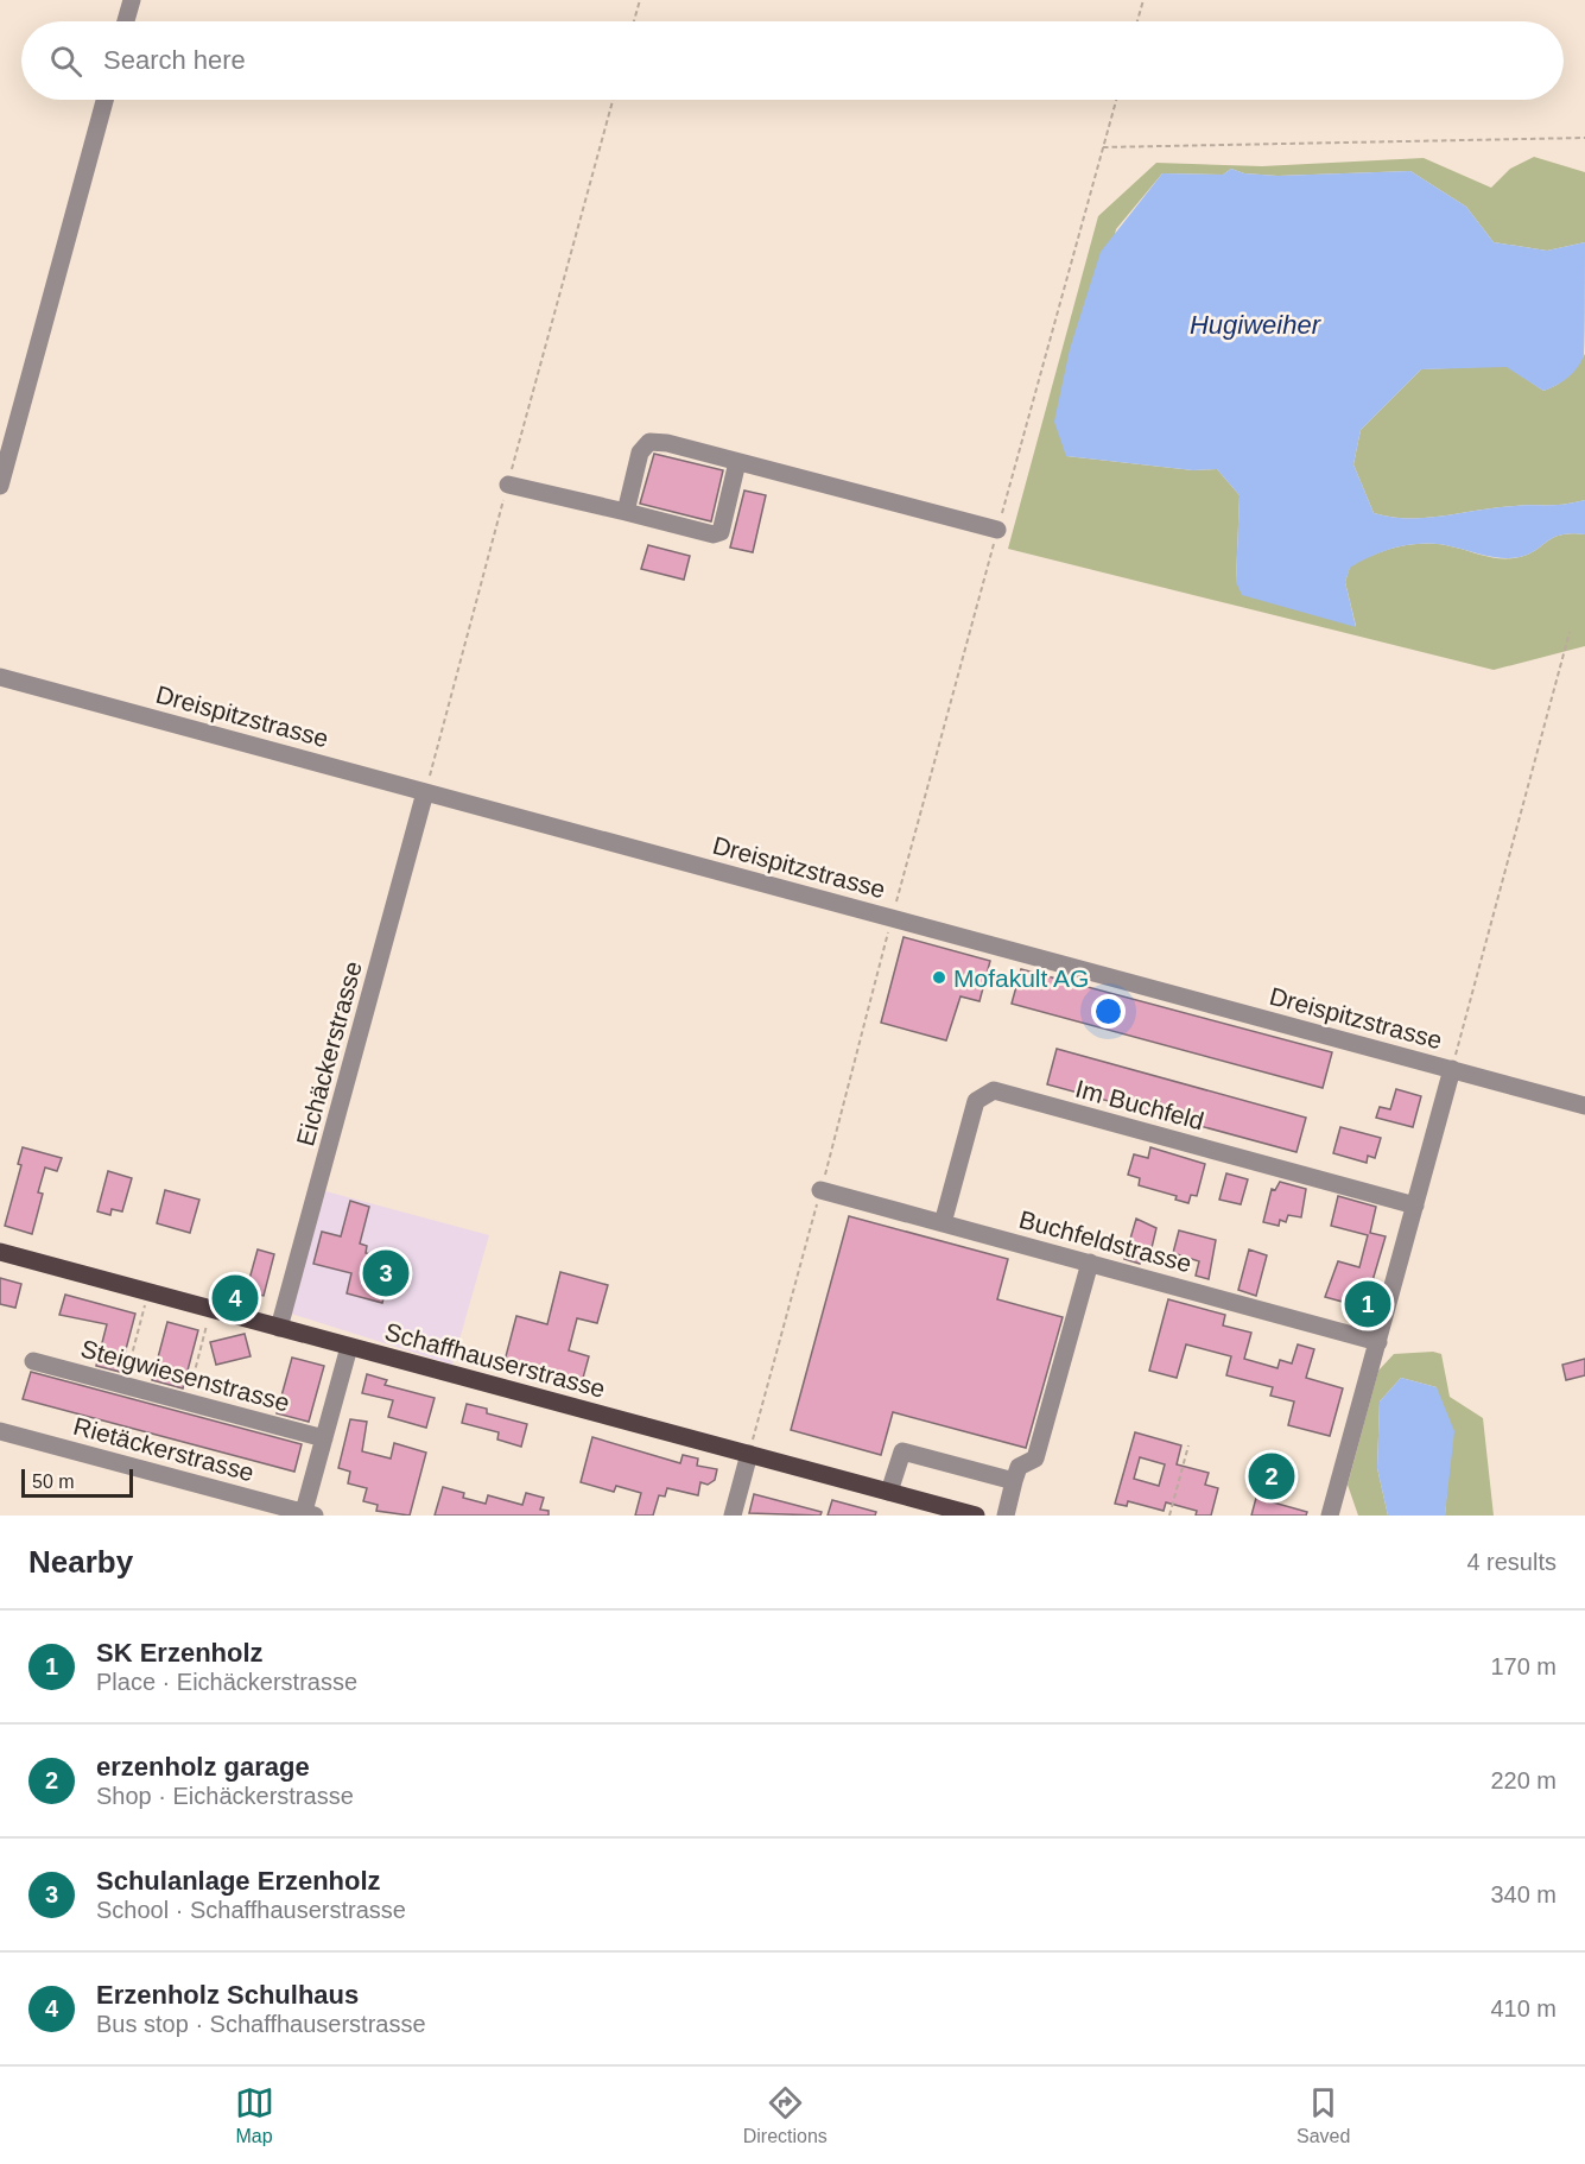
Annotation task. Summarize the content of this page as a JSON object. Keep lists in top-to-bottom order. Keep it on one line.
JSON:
{"streets":{"main road":["Schaffhauserstrasse"],"street":["Dreispitzstrasse","Eichäckerstrasse","Im Buchfeld","Buchfeldstrasse","Steigwiesenstrasse","Rietäckerstrasse"]},"crossings":[["Dreispitzstrasse","Eichäckerstrasse"],["Eichäckerstrasse","Schaffhauserstrasse"],["Im Buchfeld","Buchfeldstrasse"]],"water":["Hugiweiher"],"places":["Mofakult AG"],"scale_bar":"50 m","page":{"search":"Search here","pins":["3","4","1","2"],"scale":"50 m","heading":["Nearby","4 results"],"list":[{"mark":"1","name":"SK Erzenholz","note":"Place · Eichäckerstrasse","value":"170 m"},{"mark":"2","name":"erzenholz garage","note":"Shop · Eichäckerstrasse","value":"220 m"},{"mark":"3","name":"Schulanlage Erzenholz","note":"School · Schaffhauserstrasse","value":"340 m"},{"mark":"4","name":"Erzenholz Schulhaus","note":"Bus stop · Schaffhauserstrasse","value":"410 m"}],"nav":["Map","Directions","Saved"]}}
